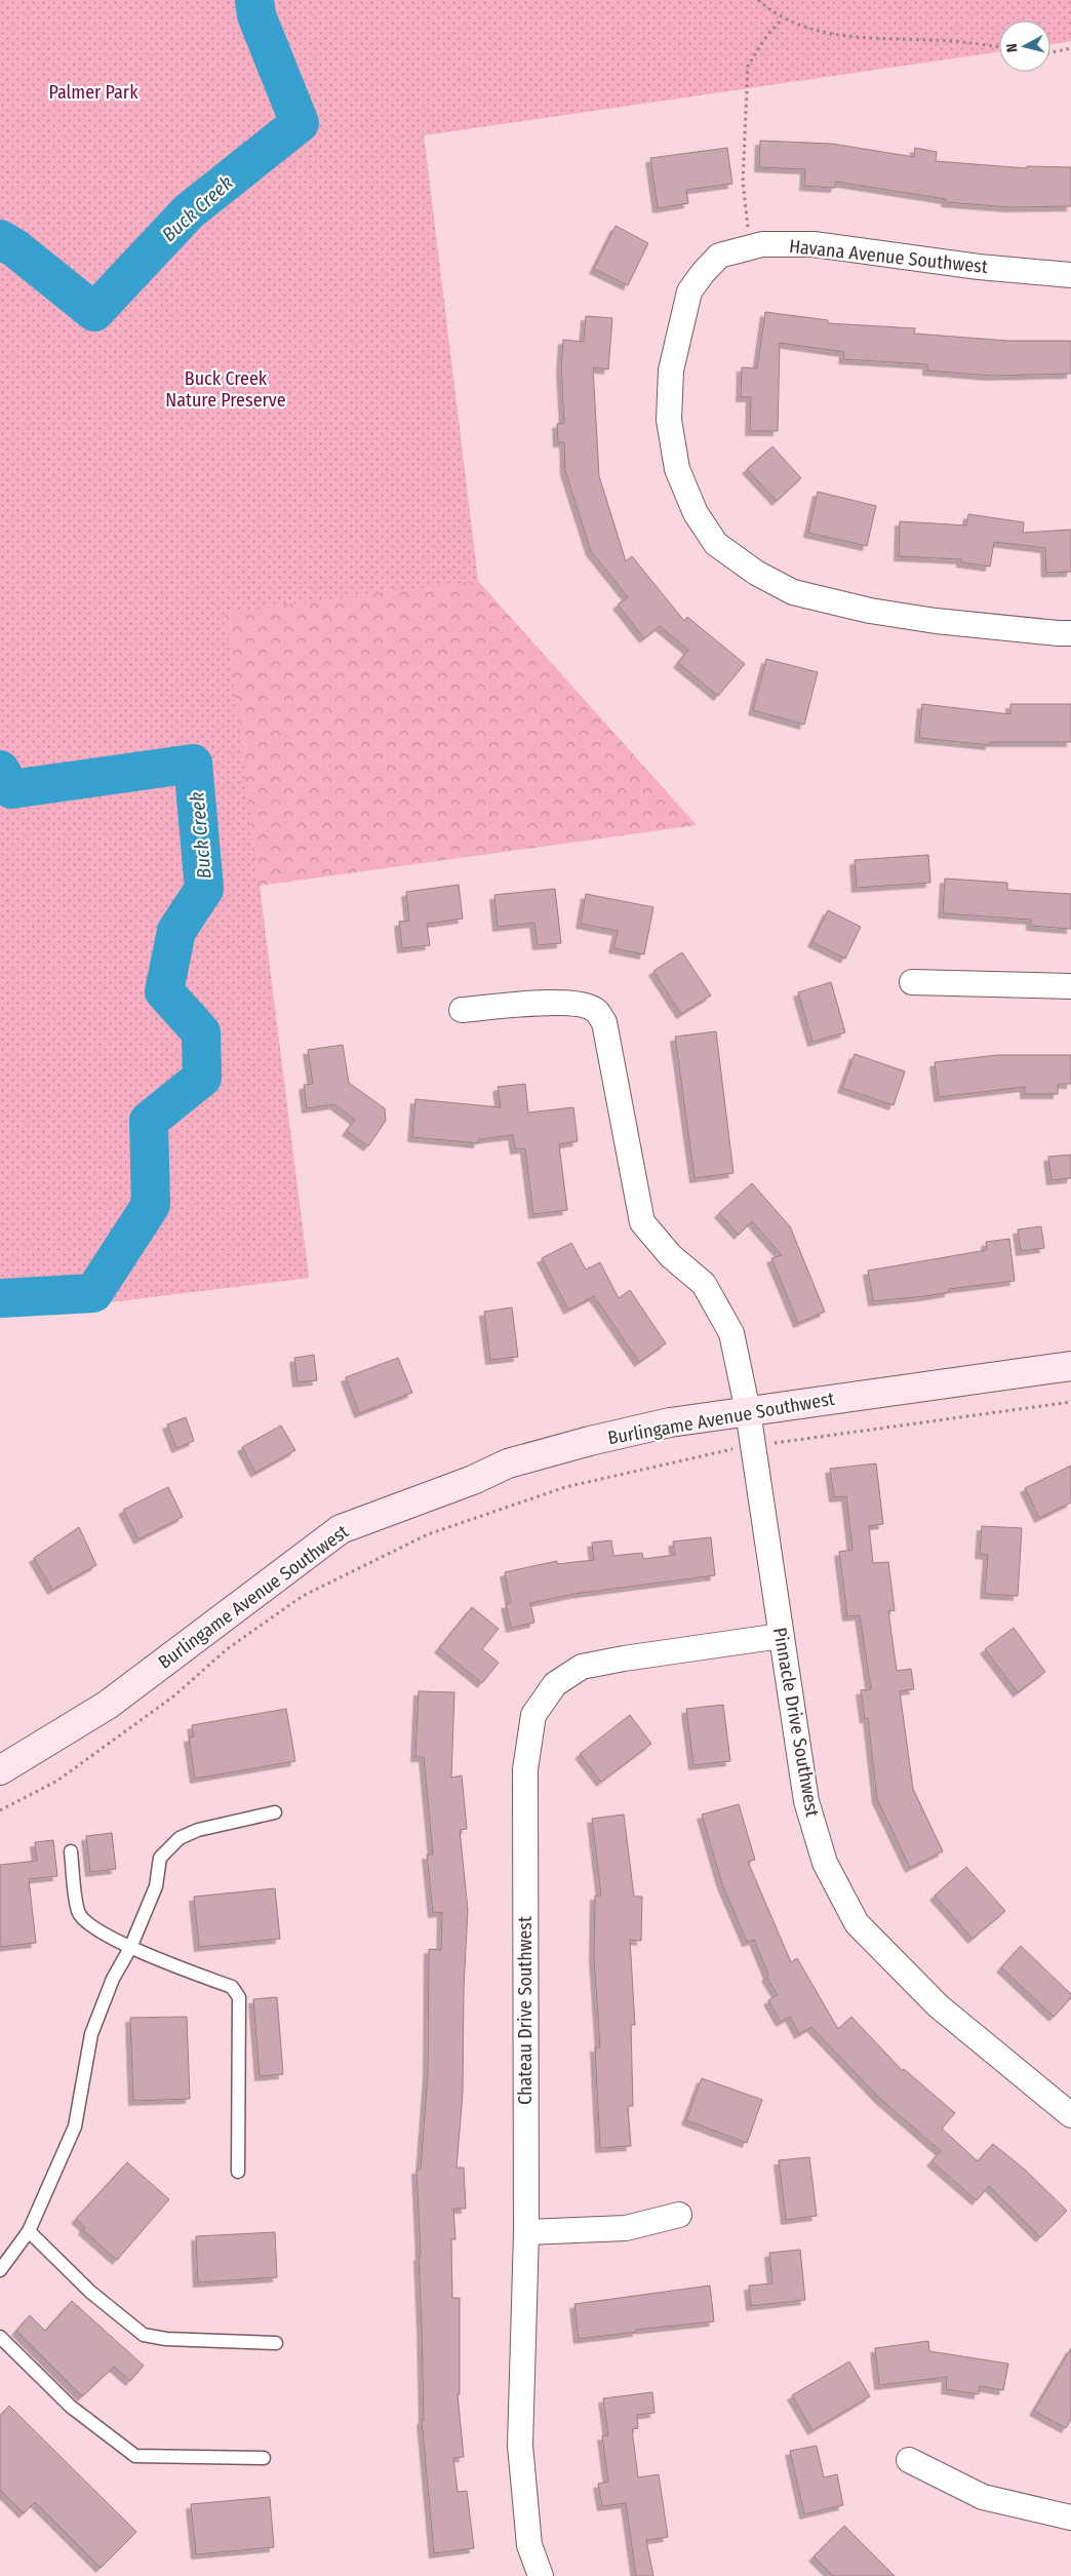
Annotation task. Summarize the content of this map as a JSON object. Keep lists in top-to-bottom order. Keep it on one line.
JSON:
{"streets":{"street":["Havana Avenue Southwest","Burlingame Avenue Southwest","Pinnacle Drive Southwest","Chateau Drive Southwest"]},"crossings":[["Burlingame Avenue Southwest","Pinnacle Drive Southwest"],["Pinnacle Drive Southwest","Chateau Drive Southwest"]],"water":["Buck Creek"],"parks":["Palmer Park","Buck Creek Nature Preserve"],"north":"left"}
